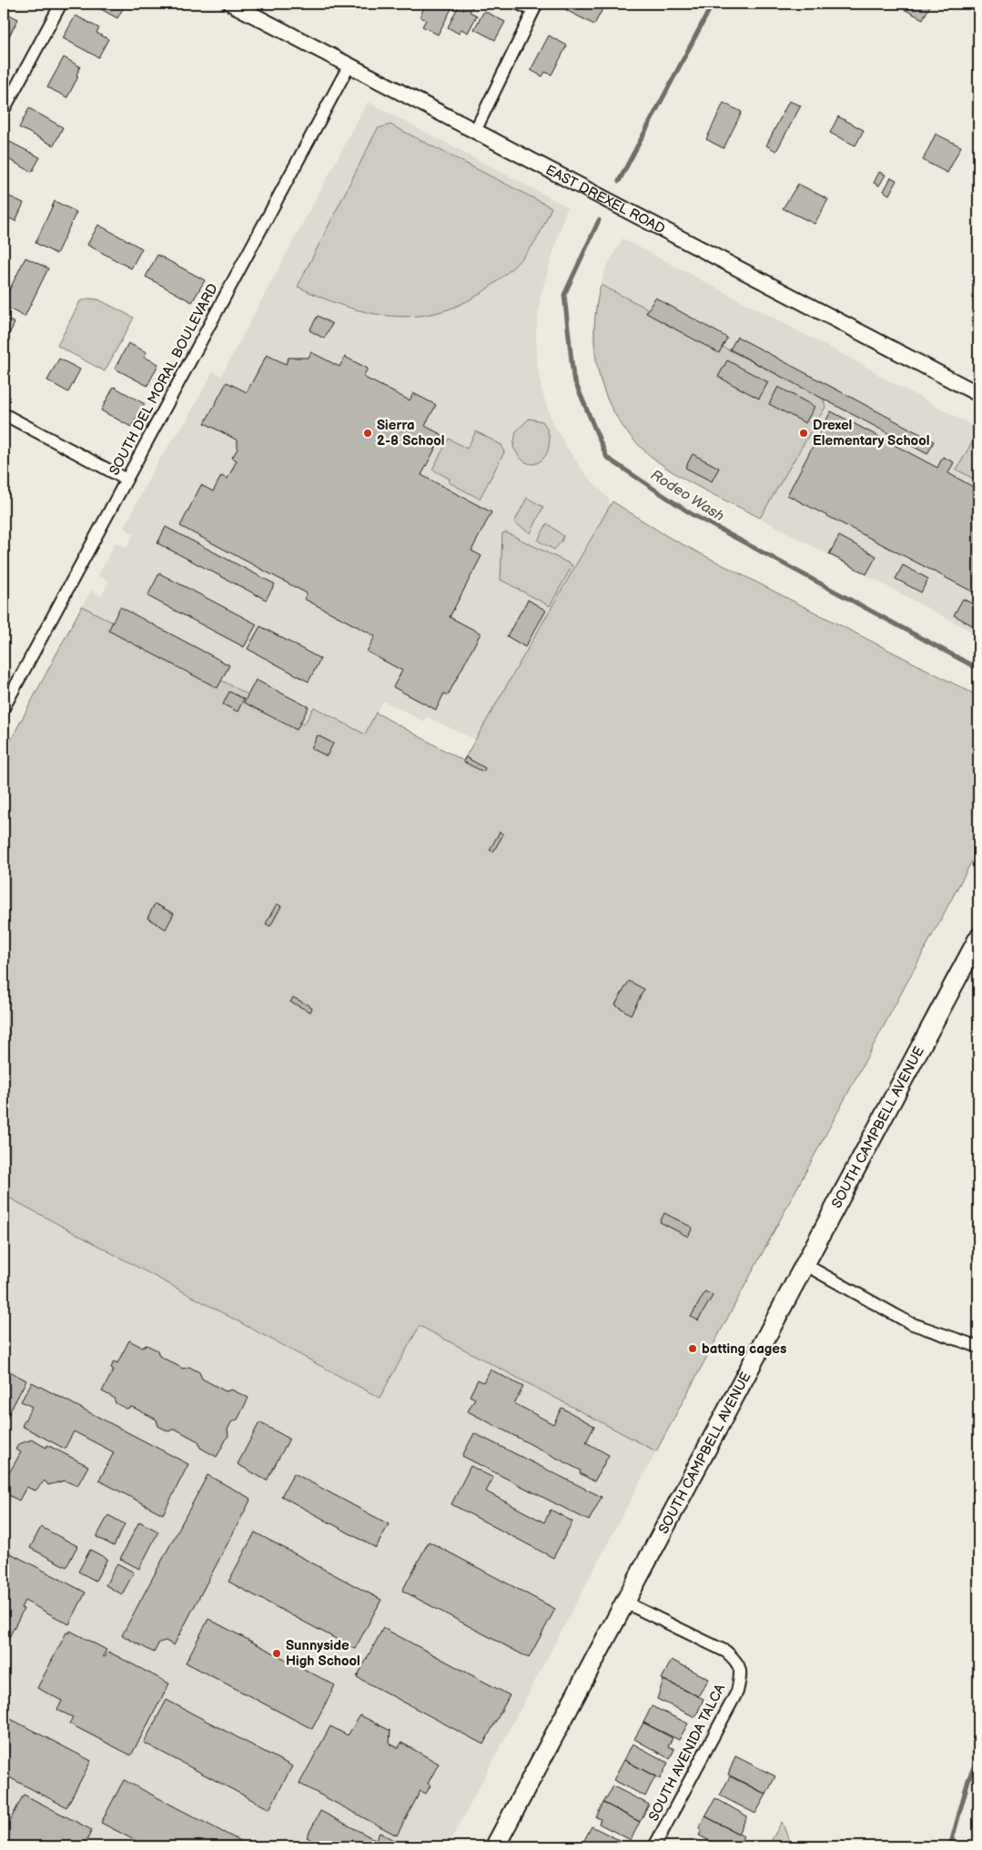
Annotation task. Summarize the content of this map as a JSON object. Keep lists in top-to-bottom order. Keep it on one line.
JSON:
{"streets":{"main road":["SOUTH CAMPBELL AVENUE"],"street":["EAST DREXEL ROAD","SOUTH DEL MORAL BOULEVARD","SOUTH AVENIDA TALCA"]},"crossings":[["EAST DREXEL ROAD","SOUTH DEL MORAL BOULEVARD"],["SOUTH CAMPBELL AVENUE","SOUTH AVENIDA TALCA"]],"water":["Rodeo Wash"],"places":["Sierra 2-8 School","Drexel Elementary School","batting cages","Sunnyside High School"]}
